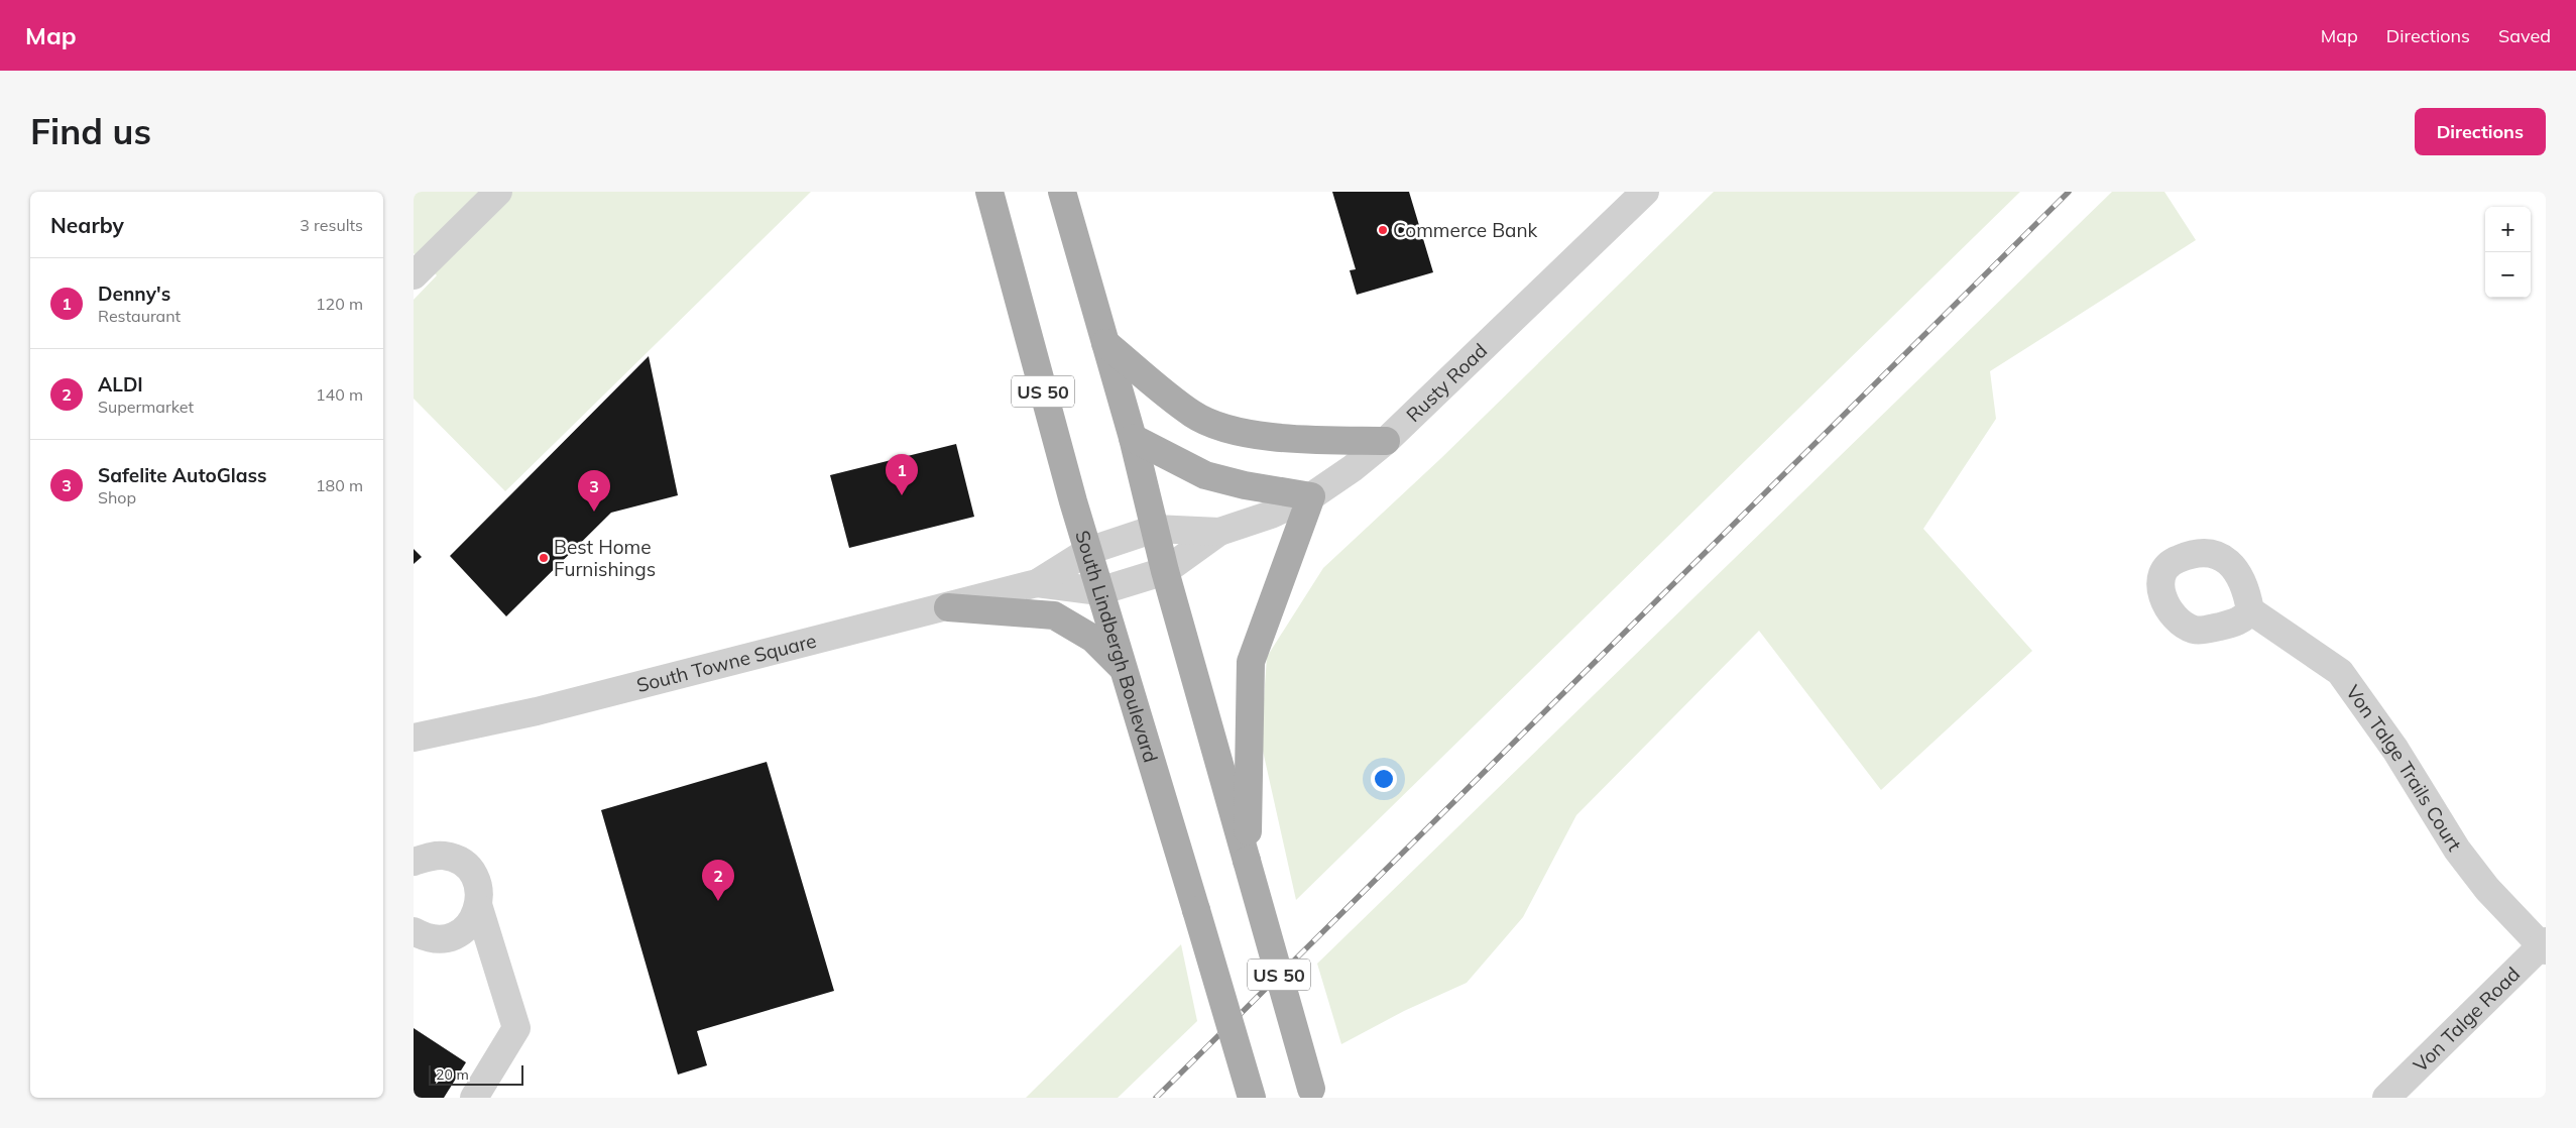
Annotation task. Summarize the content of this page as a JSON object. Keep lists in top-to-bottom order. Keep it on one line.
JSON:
{"streets":{"main road":["US 50","South Lindbergh Boulevard"],"street":["Rusty Road","South Towne Square","Von Talge Trails Court","Von Talge Road"]},"crossings":[["Rusty Road","US 50"],["Rusty Road","South Lindbergh Boulevard"],["Rusty Road","South Towne Square"],["US 50","South Towne Square"],["South Lindbergh Boulevard","South Towne Square"],["Von Talge Trails Court","Von Talge Road"]],"places":["Commerce Bank","Best Home Furnishings"],"scale_bar":"20 m","page":{"header":"Map","nav":["Map","Directions","Saved"],"buttons":"Directions","title":"Find us","heading":["Nearby","3 results"],"map_buttons":["+","−"],"list":[{"mark":"1","name":"Denny's","note":"Restaurant","value":"120 m"},{"mark":"2","name":"ALDI","note":"Supermarket","value":"140 m"},{"mark":"3","name":"Safelite AutoGlass","note":"Shop","value":"180 m"}],"pins":["1","3","2"],"scale":"20 m"}}
